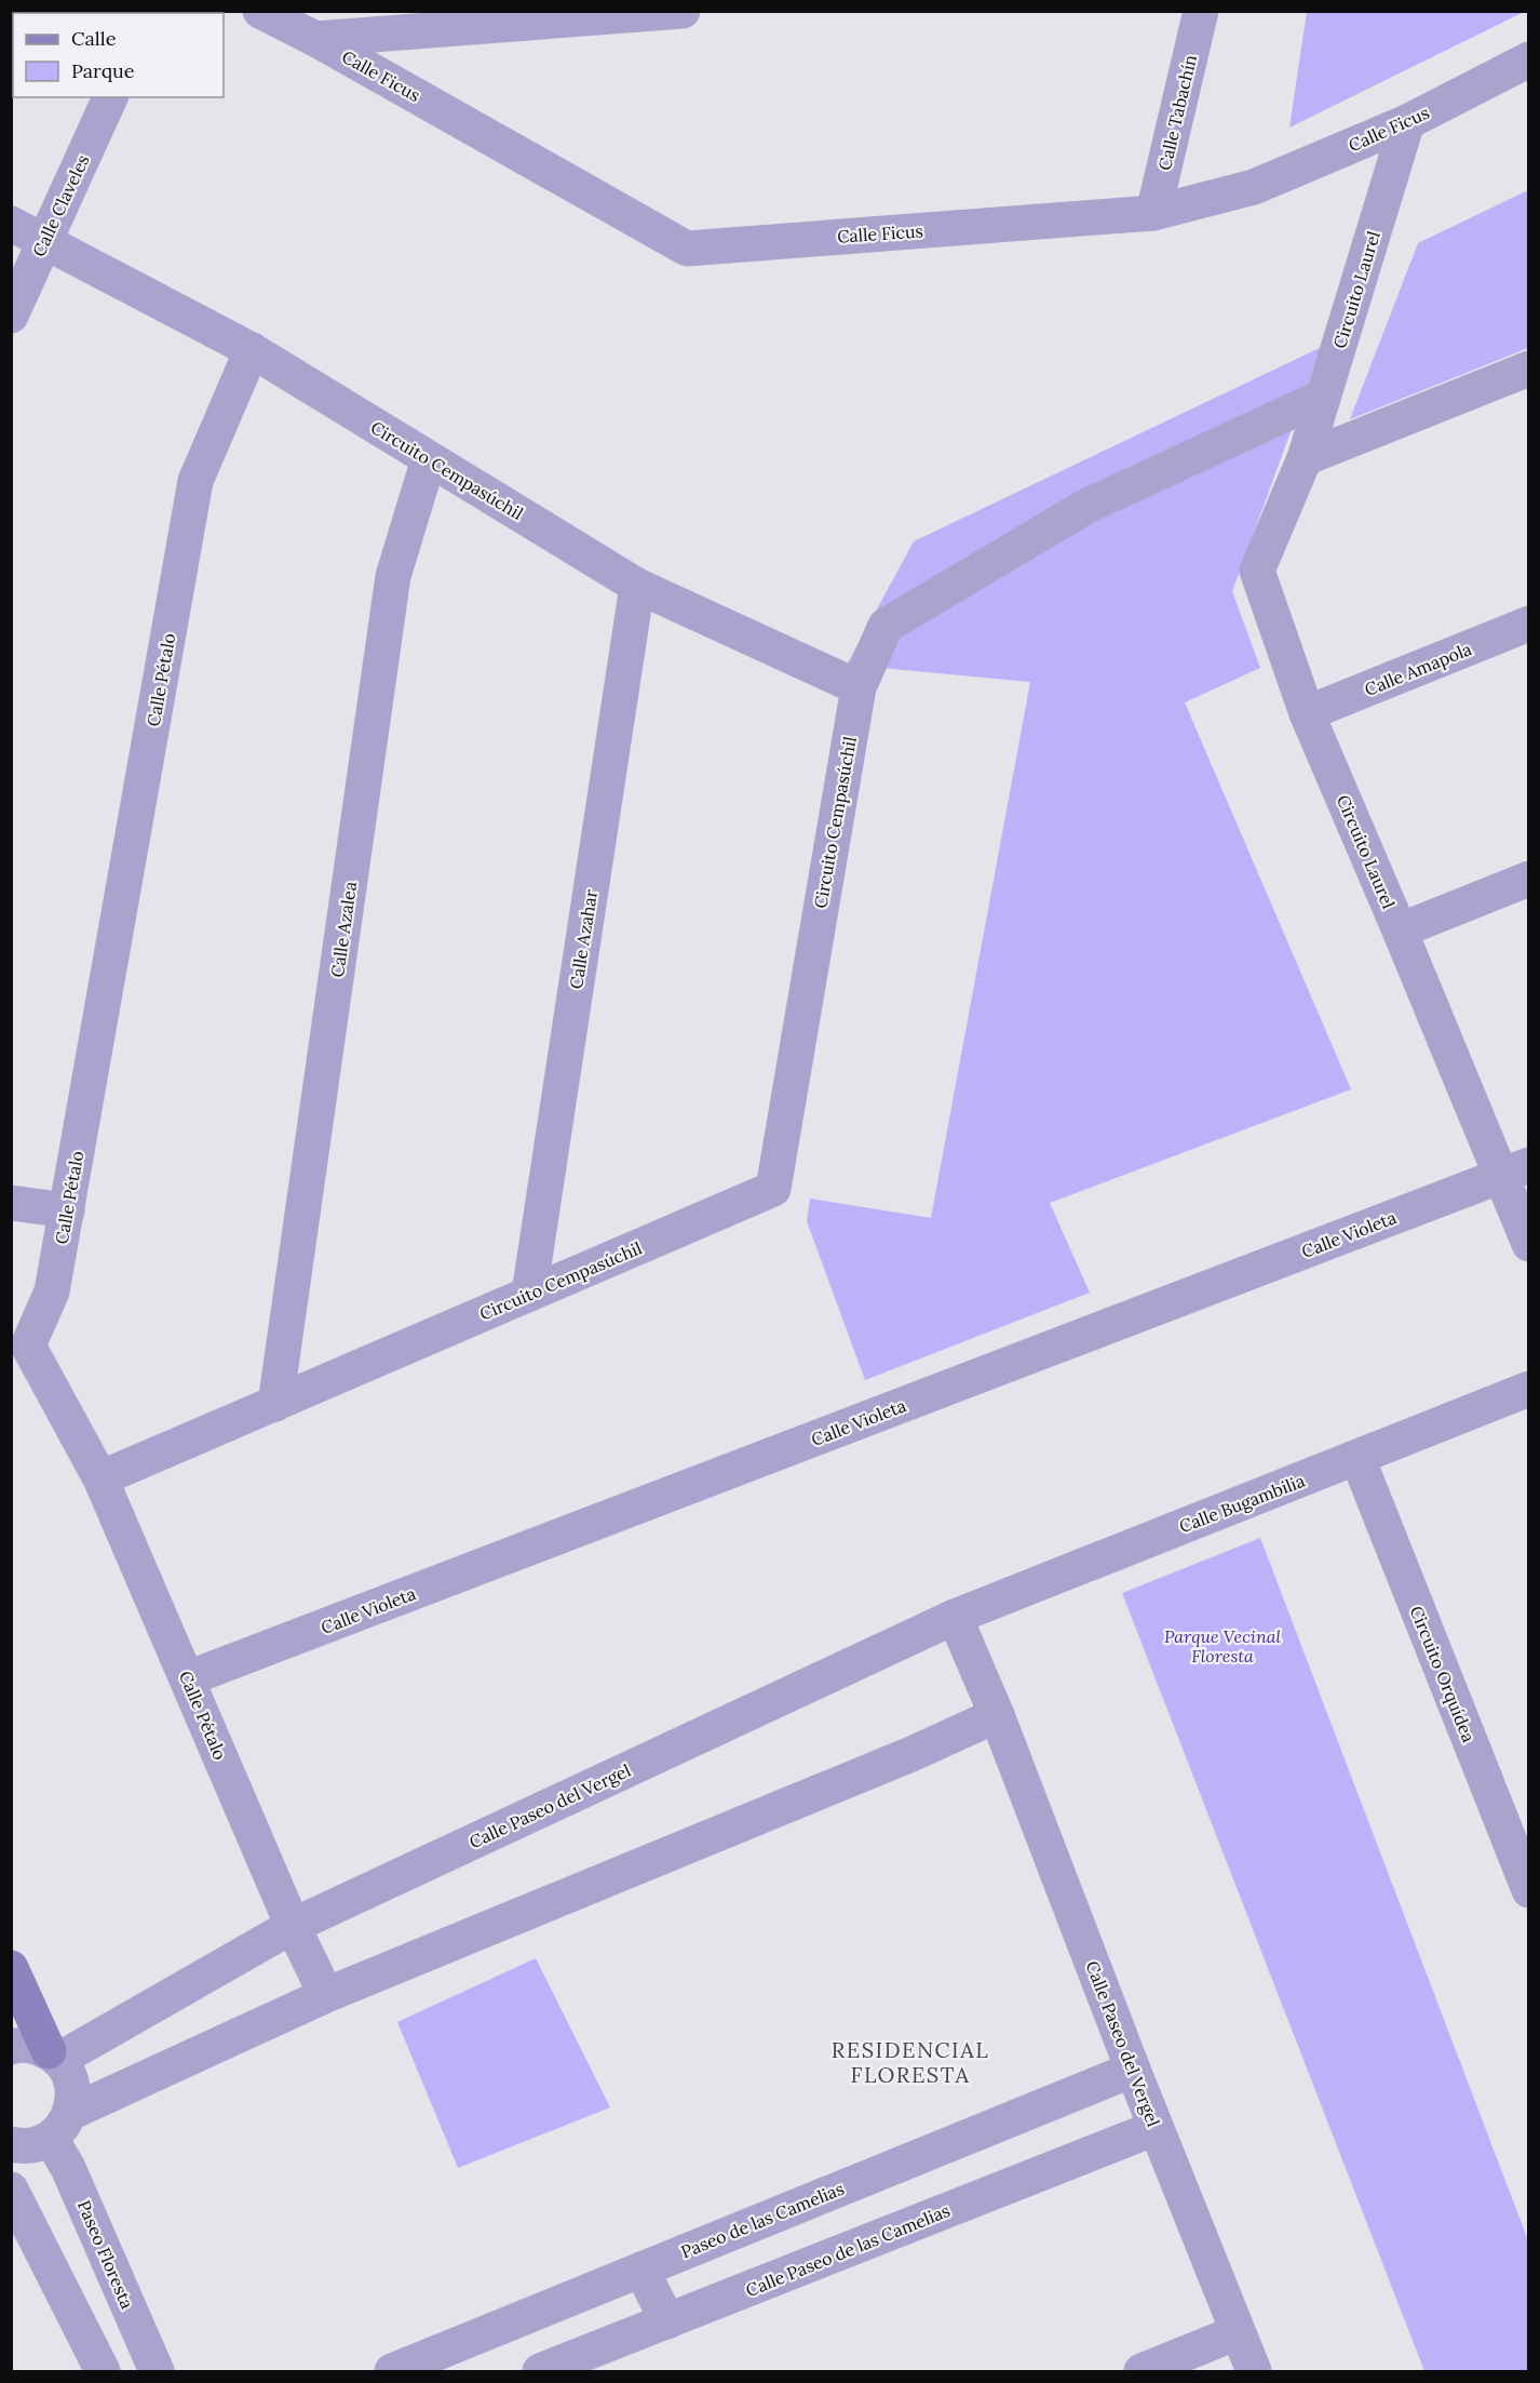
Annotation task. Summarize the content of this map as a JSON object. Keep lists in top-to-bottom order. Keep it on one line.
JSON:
{"streets":{"street":["Calle Ficus","Calle Tabachín","Calle Claveles","Circuito Laurel","Circuito Cempasúchil","Calle Amapola","Calle Pétalo","Calle Azalea","Calle Azahar","Calle Violeta","Calle Bugambilia","Circuito Orquídea","Calle Paseo del Vergel","Paseo de las Camelias","Calle Paseo de las Camelias","Paseo Floresta"]},"crossings":[["Calle Ficus","Calle Tabachín"],["Calle Ficus","Circuito Laurel"],["Calle Claveles","Circuito Cempasúchil"],["Circuito Laurel","Calle Amapola"],["Circuito Laurel","Calle Violeta"],["Circuito Cempasúchil","Calle Pétalo"],["Circuito Cempasúchil","Calle Azalea"],["Circuito Cempasúchil","Calle Azahar"],["Calle Pétalo","Calle Violeta"],["Calle Pétalo","Calle Paseo del Vergel"],["Calle Bugambilia","Circuito Orquídea"],["Calle Bugambilia","Calle Paseo del Vergel"],["Calle Paseo del Vergel","Paseo de las Camelias"],["Calle Paseo del Vergel","Calle Paseo de las Camelias"]],"districts":["RESIDENCIAL FLORESTA"],"parks":["Parque Vecinal Floresta"],"legend":["Calle","Parque"]}
